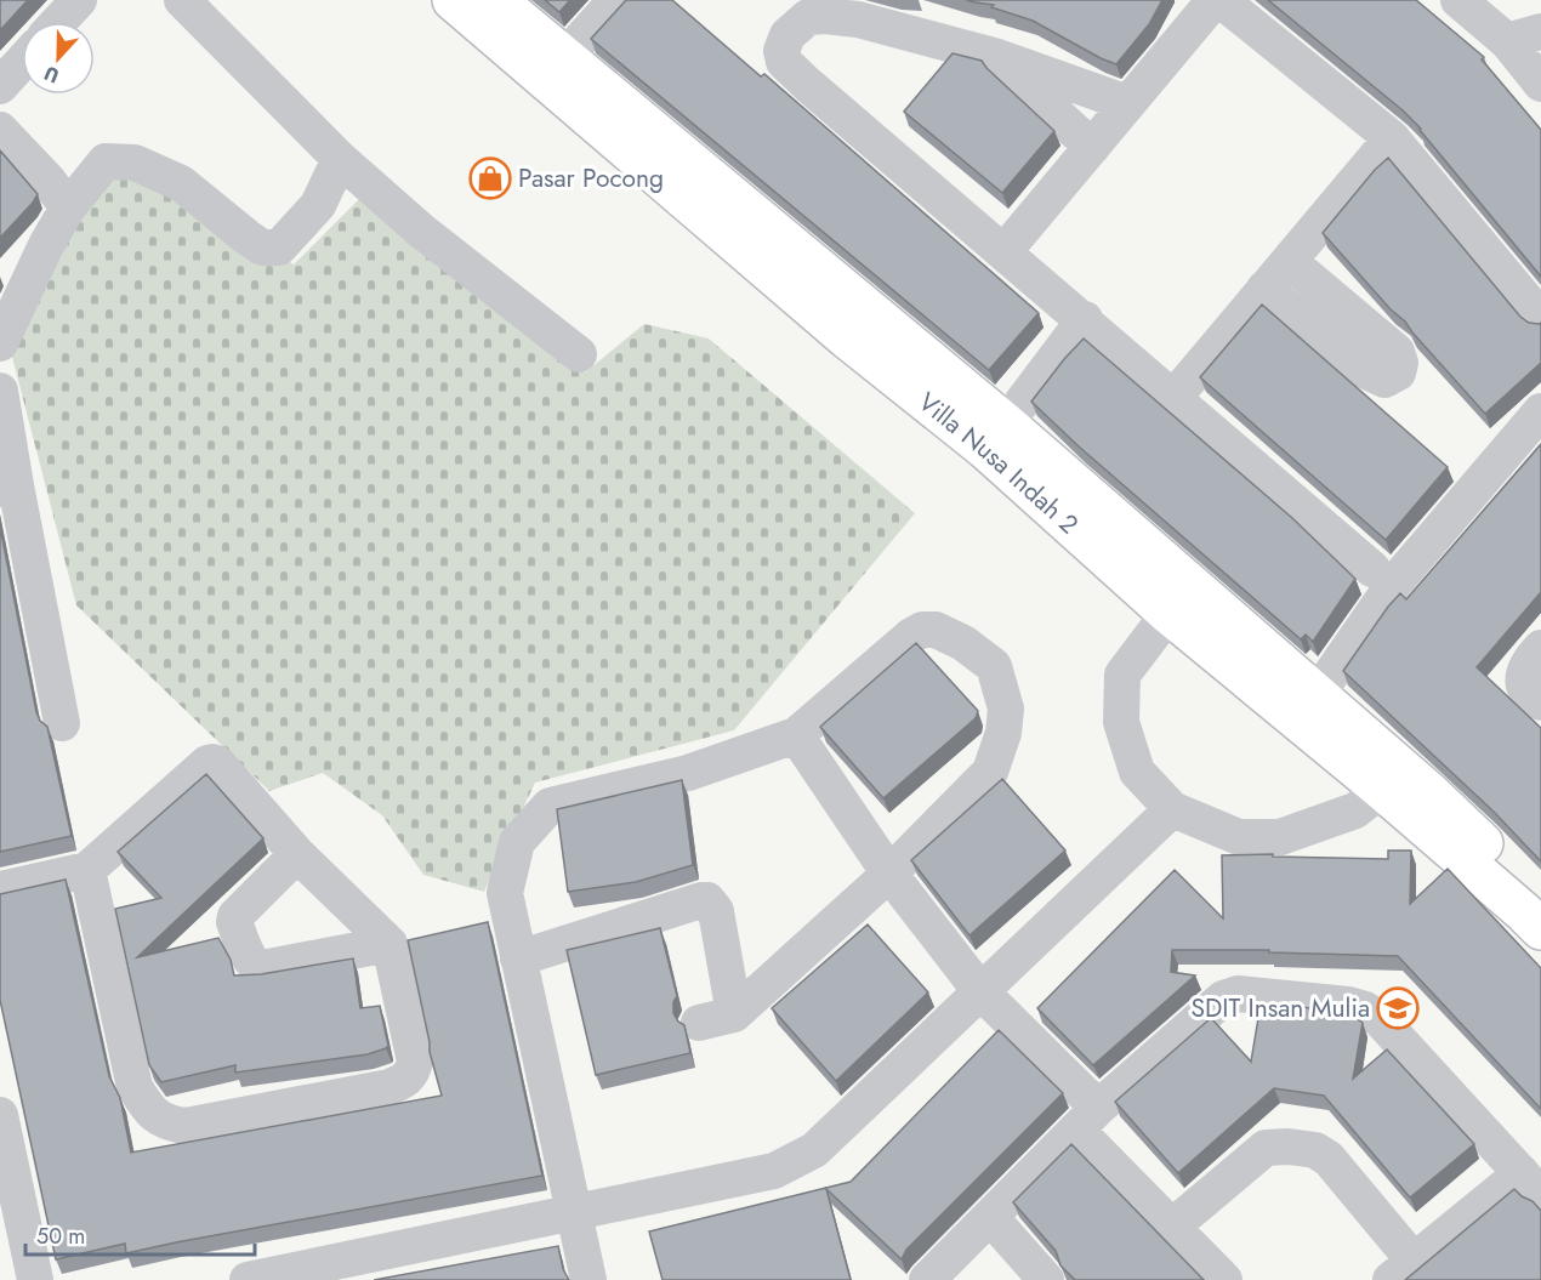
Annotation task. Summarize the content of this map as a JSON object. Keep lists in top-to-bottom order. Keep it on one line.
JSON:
{"streets":{"main road":["Villa Nusa Indah 2"]},"places":{"shop":["Pasar Pocong"],"school or university":["SDIT Insan Mulia"]},"scale_bar":"50 m","north":"bottom"}
